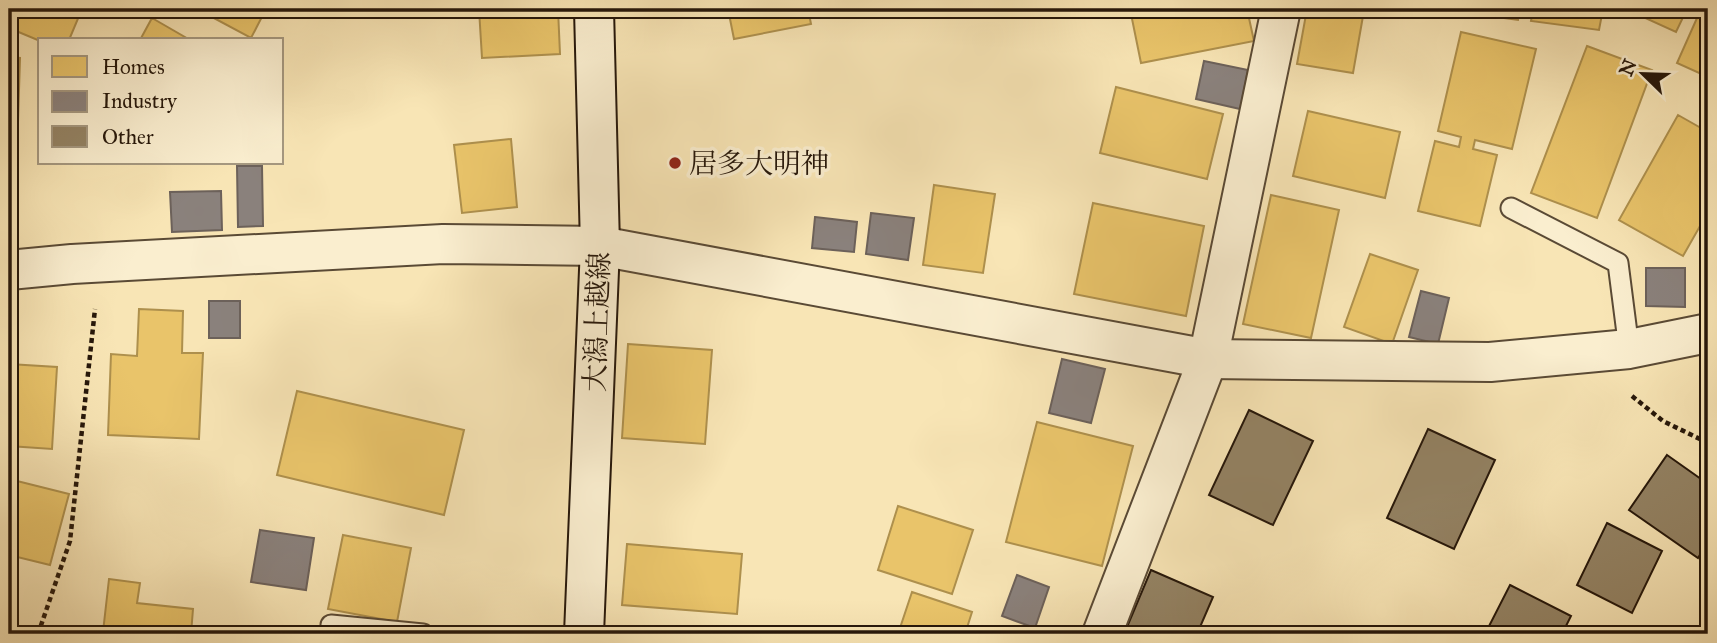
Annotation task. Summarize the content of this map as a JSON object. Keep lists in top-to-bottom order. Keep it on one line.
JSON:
{"streets":{"street":["大潟上越線"]},"places":["居多大明神"],"legend":["Homes","Industry","Other"],"north":"top left"}
